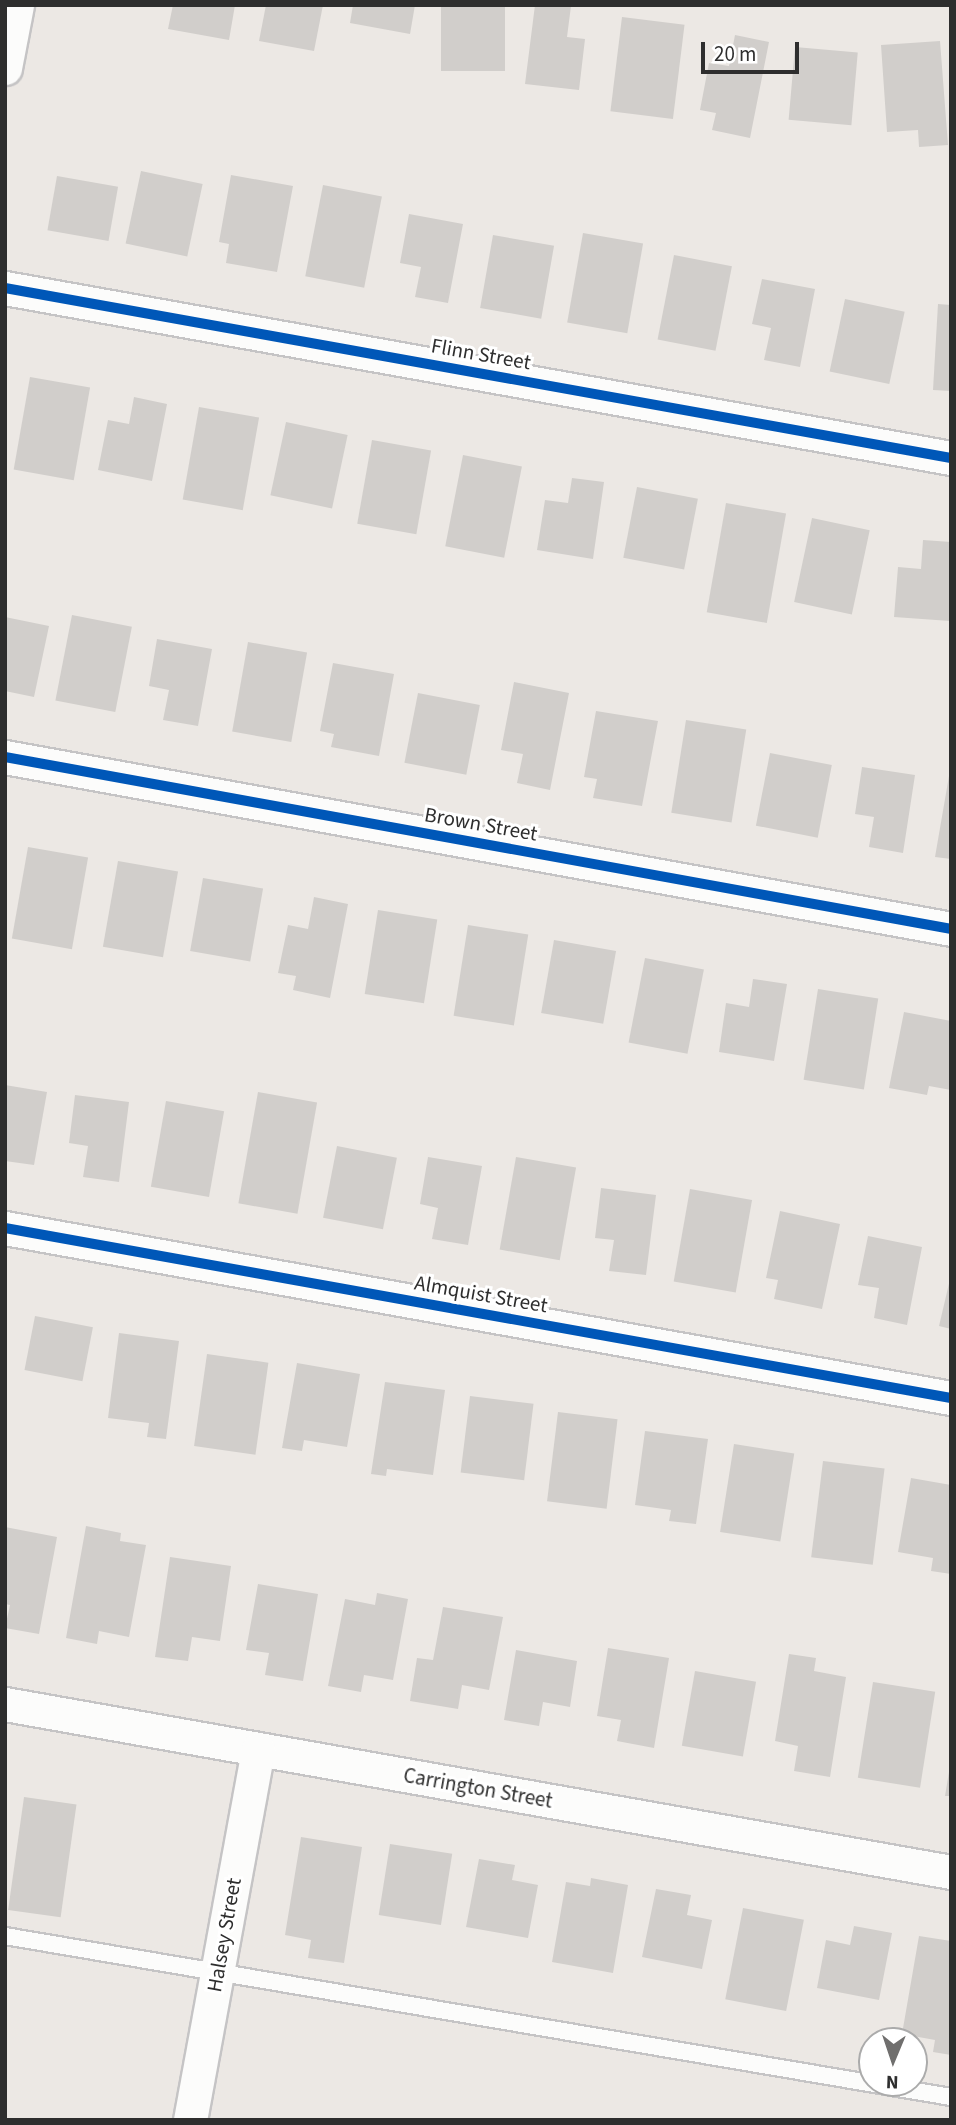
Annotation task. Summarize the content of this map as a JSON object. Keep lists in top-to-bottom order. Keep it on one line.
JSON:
{"streets":{"street":["Flinn Street","Brown Street","Almquist Street","Carrington Street","Halsey Street"]},"crossings":[["Carrington Street","Halsey Street"]],"scale_bar":"20 m","north":"bottom"}
